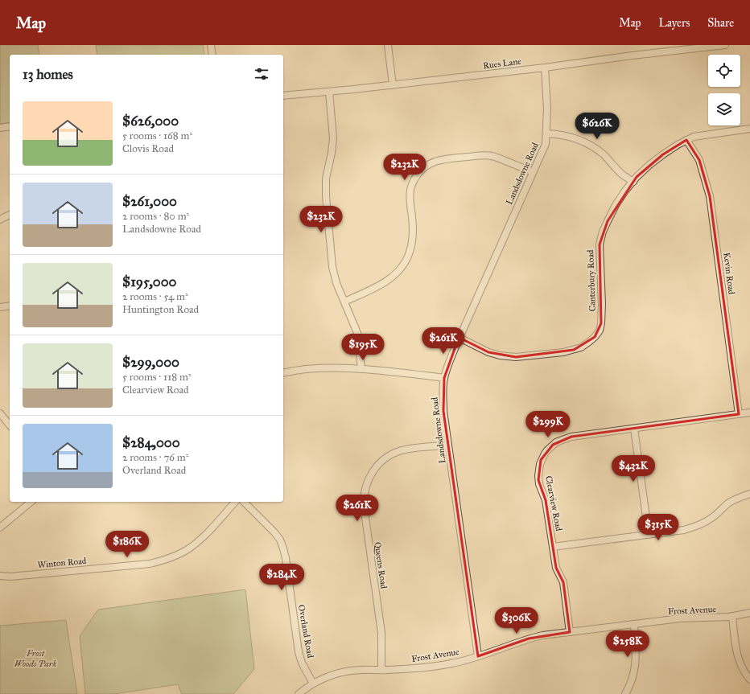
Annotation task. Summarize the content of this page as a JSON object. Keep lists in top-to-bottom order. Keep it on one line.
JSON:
{"streets":{"street":["Rues Lane","Landsdowne Road","Kevin Road","Canterbury Road","Clearview Road","Winton Road","Queens Road","Frost Avenue","Overland Road"]},"crossings":[["Rues Lane","Landsdowne Road"],["Landsdowne Road","Canterbury Road"],["Landsdowne Road","Queens Road"],["Landsdowne Road","Frost Avenue"],["Kevin Road","Canterbury Road"],["Kevin Road","Clearview Road"],["Clearview Road","Frost Avenue"],["Queens Road","Frost Avenue"],["Frost Avenue","Overland Road"]],"parks":["Frost Woods Park"],"page":{"header":"Map","nav":["Map","Layers","Share"],"heading":"13 homes","list":[{"name":"$626,000","note":"5 rooms · 168 m² · Clovis Road"},{"name":"$261,000","note":"2 rooms · 80 m² · Landsdowne Road"},{"name":"$195,000","note":"2 rooms · 54 m² · Huntington Road"},{"name":"$299,000","note":"5 rooms · 118 m² · Clearview Road"},{"name":"$284,000","note":"2 rooms · 76 m² · Overland Road"}],"price":["$626K","$232K","$232K","$261K","$195K","$299K","$432K","$261K","$315K","$186K","$284K","$306K","$258K"]}}
